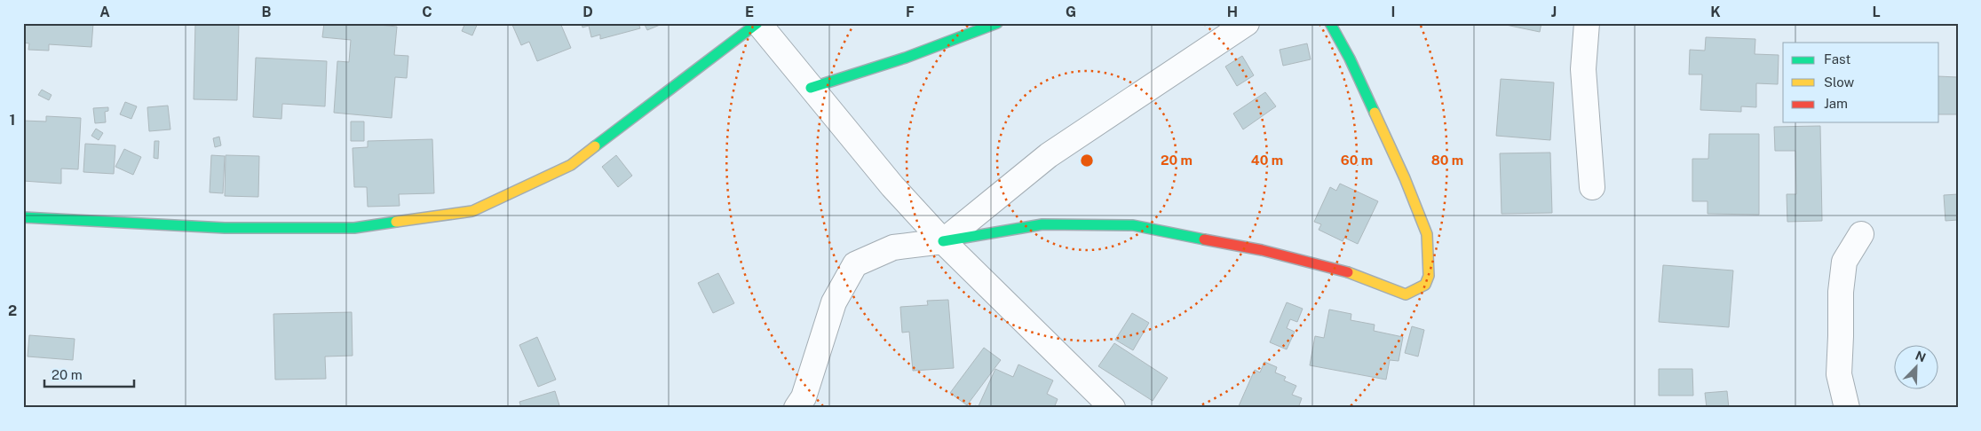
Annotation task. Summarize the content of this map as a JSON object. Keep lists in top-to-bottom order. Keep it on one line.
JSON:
{"legend":["Fast","Slow","Jam"],"scale_bar":"20 m","north":"top right","grid":{"columns":["A","B","C","D","E","F","G","H","I","J","K","L"],"rows":["1","2"]},"rings":["20 m","40 m","60 m","80 m"]}
